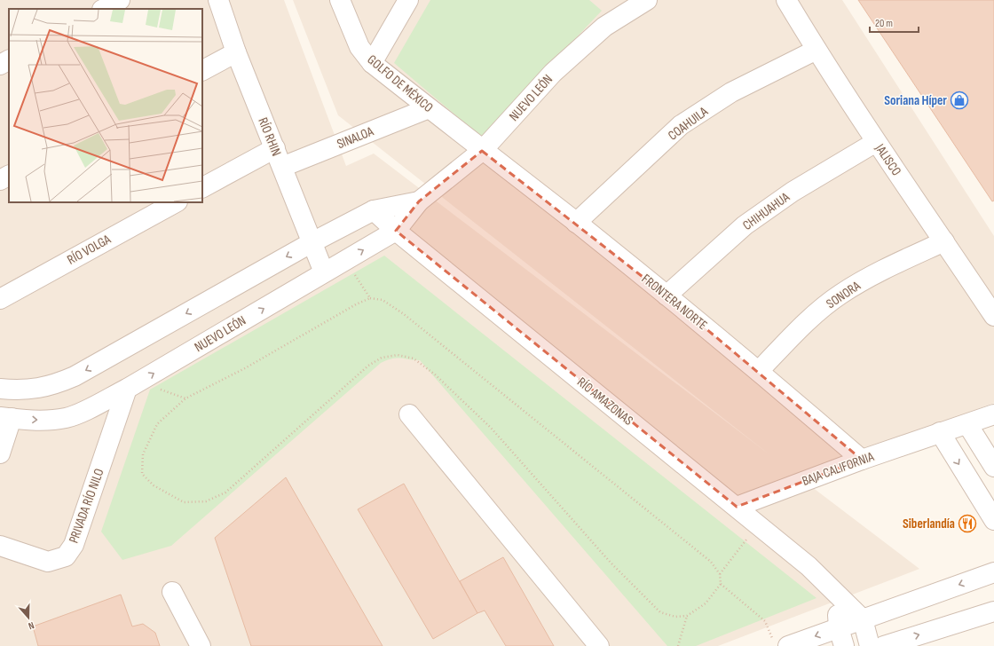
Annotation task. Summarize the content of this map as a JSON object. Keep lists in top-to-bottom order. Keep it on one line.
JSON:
{"streets":{"street":["GOLFO DE MÉXICO","NUEVO LEÓN","COAHUILA","RÍO RHIN","SINALOA","JALISCO","CHIHUAHUA","RÍO VOLGA","SONORA","FRONTERA NORTE","RÍO AMAZONAS","BAJA CALIFORNIA","PRIVADA RÍO NILO"]},"crossings":[["GOLFO DE MÉXICO","NUEVO LEÓN"],["GOLFO DE MÉXICO","SINALOA"],["GOLFO DE MÉXICO","FRONTERA NORTE"],["NUEVO LEÓN","RÍO RHIN"],["NUEVO LEÓN","FRONTERA NORTE"],["NUEVO LEÓN","RÍO AMAZONAS"],["NUEVO LEÓN","PRIVADA RÍO NILO"],["COAHUILA","JALISCO"],["COAHUILA","FRONTERA NORTE"],["RÍO RHIN","SINALOA"],["JALISCO","CHIHUAHUA"],["JALISCO","SONORA"],["CHIHUAHUA","FRONTERA NORTE"],["SONORA","FRONTERA NORTE"],["FRONTERA NORTE","BAJA CALIFORNIA"],["RÍO AMAZONAS","BAJA CALIFORNIA"]],"places":{"shop":["Soriana Híper"],"restaurant":["Siberlandía"]},"scale_bar":"20 m","north":"bottom"}
